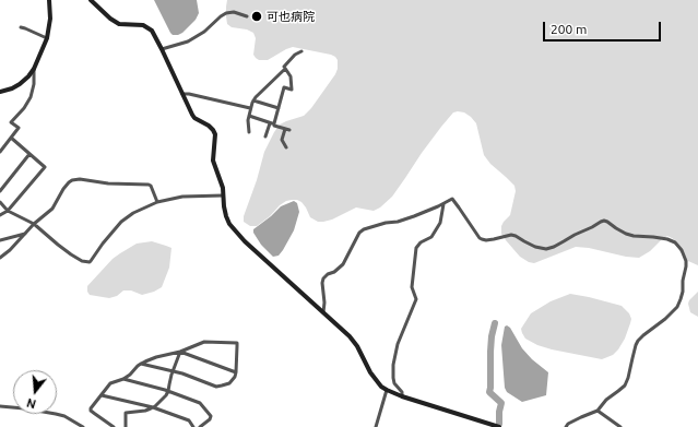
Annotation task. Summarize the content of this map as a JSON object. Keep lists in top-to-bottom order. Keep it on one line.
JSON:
{"places":["可也病院"],"scale_bar":"200 m","north":"bottom"}
